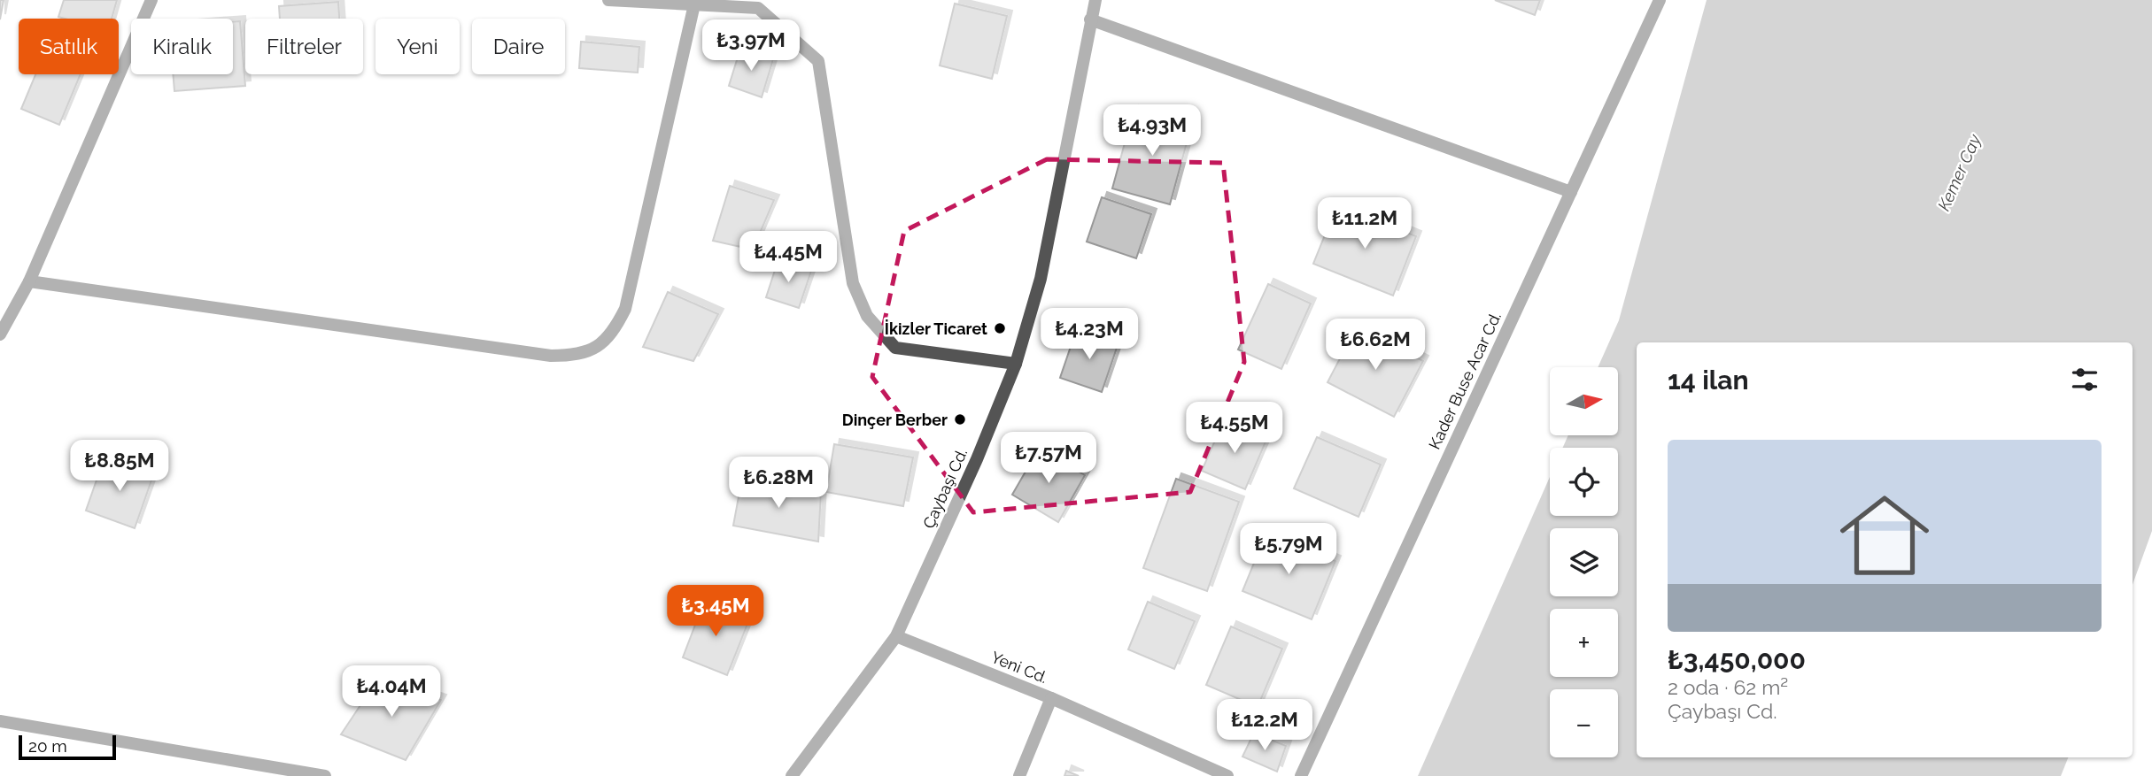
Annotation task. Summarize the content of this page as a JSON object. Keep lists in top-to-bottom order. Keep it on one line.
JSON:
{"streets":{"street":["Kader Buse Acar Cd.","Çaybaşı Cd.","Yeni Cd."]},"crossings":[["Çaybaşı Cd.","Yeni Cd."]],"water":["Kemer Cay"],"places":["İkizler Ticaret","Dinçer Berber"],"scale_bar":"20 m","north":"right","page":{"chip":["Satılık","Kiralık","Filtreler","Yeni","Daire"],"price":["₺3.97M","₺4.93M","₺11.2M","₺4.45M","₺4.23M","₺6.62M","₺4.55M","₺7.57M","₺8.85M","₺6.28M","₺5.79M","₺3.45M","₺4.04M","₺12.2M"],"heading":"14 ilan","map_buttons":["+","−"],"list":[{"name":"₺3,450,000","note":"2 oda · 62 m² · Çaybaşı Cd."}],"scale":"20 m"}}
